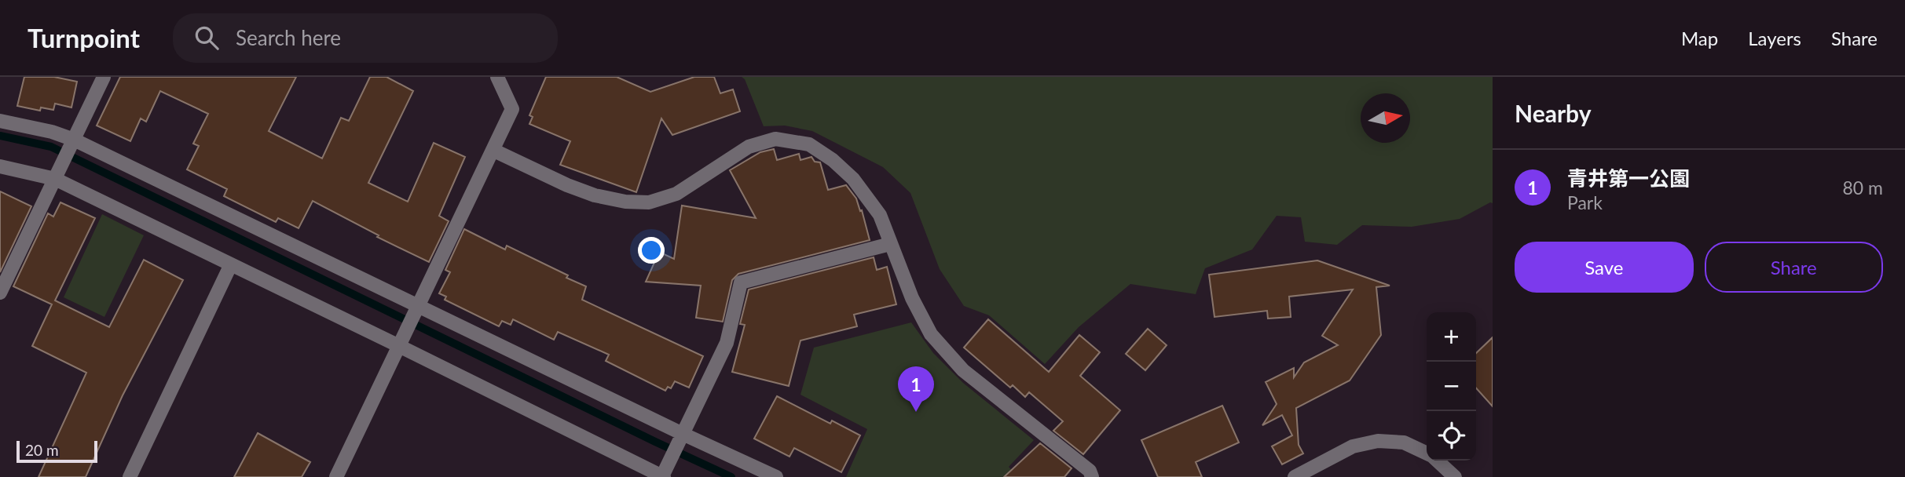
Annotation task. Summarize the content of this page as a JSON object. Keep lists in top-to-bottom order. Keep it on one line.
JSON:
{"scale_bar":"20 m","north":"right","page":{"header":"Turnpoint","search":"Search here","nav":["Map","Layers","Share"],"heading":"Nearby","list":[{"mark":"1","name":"青井第一公園","note":"Park","value":"80 m"}],"buttons":["Save","Share"],"map_buttons":["+","−"],"pins":"1","scale":"20 m"}}
